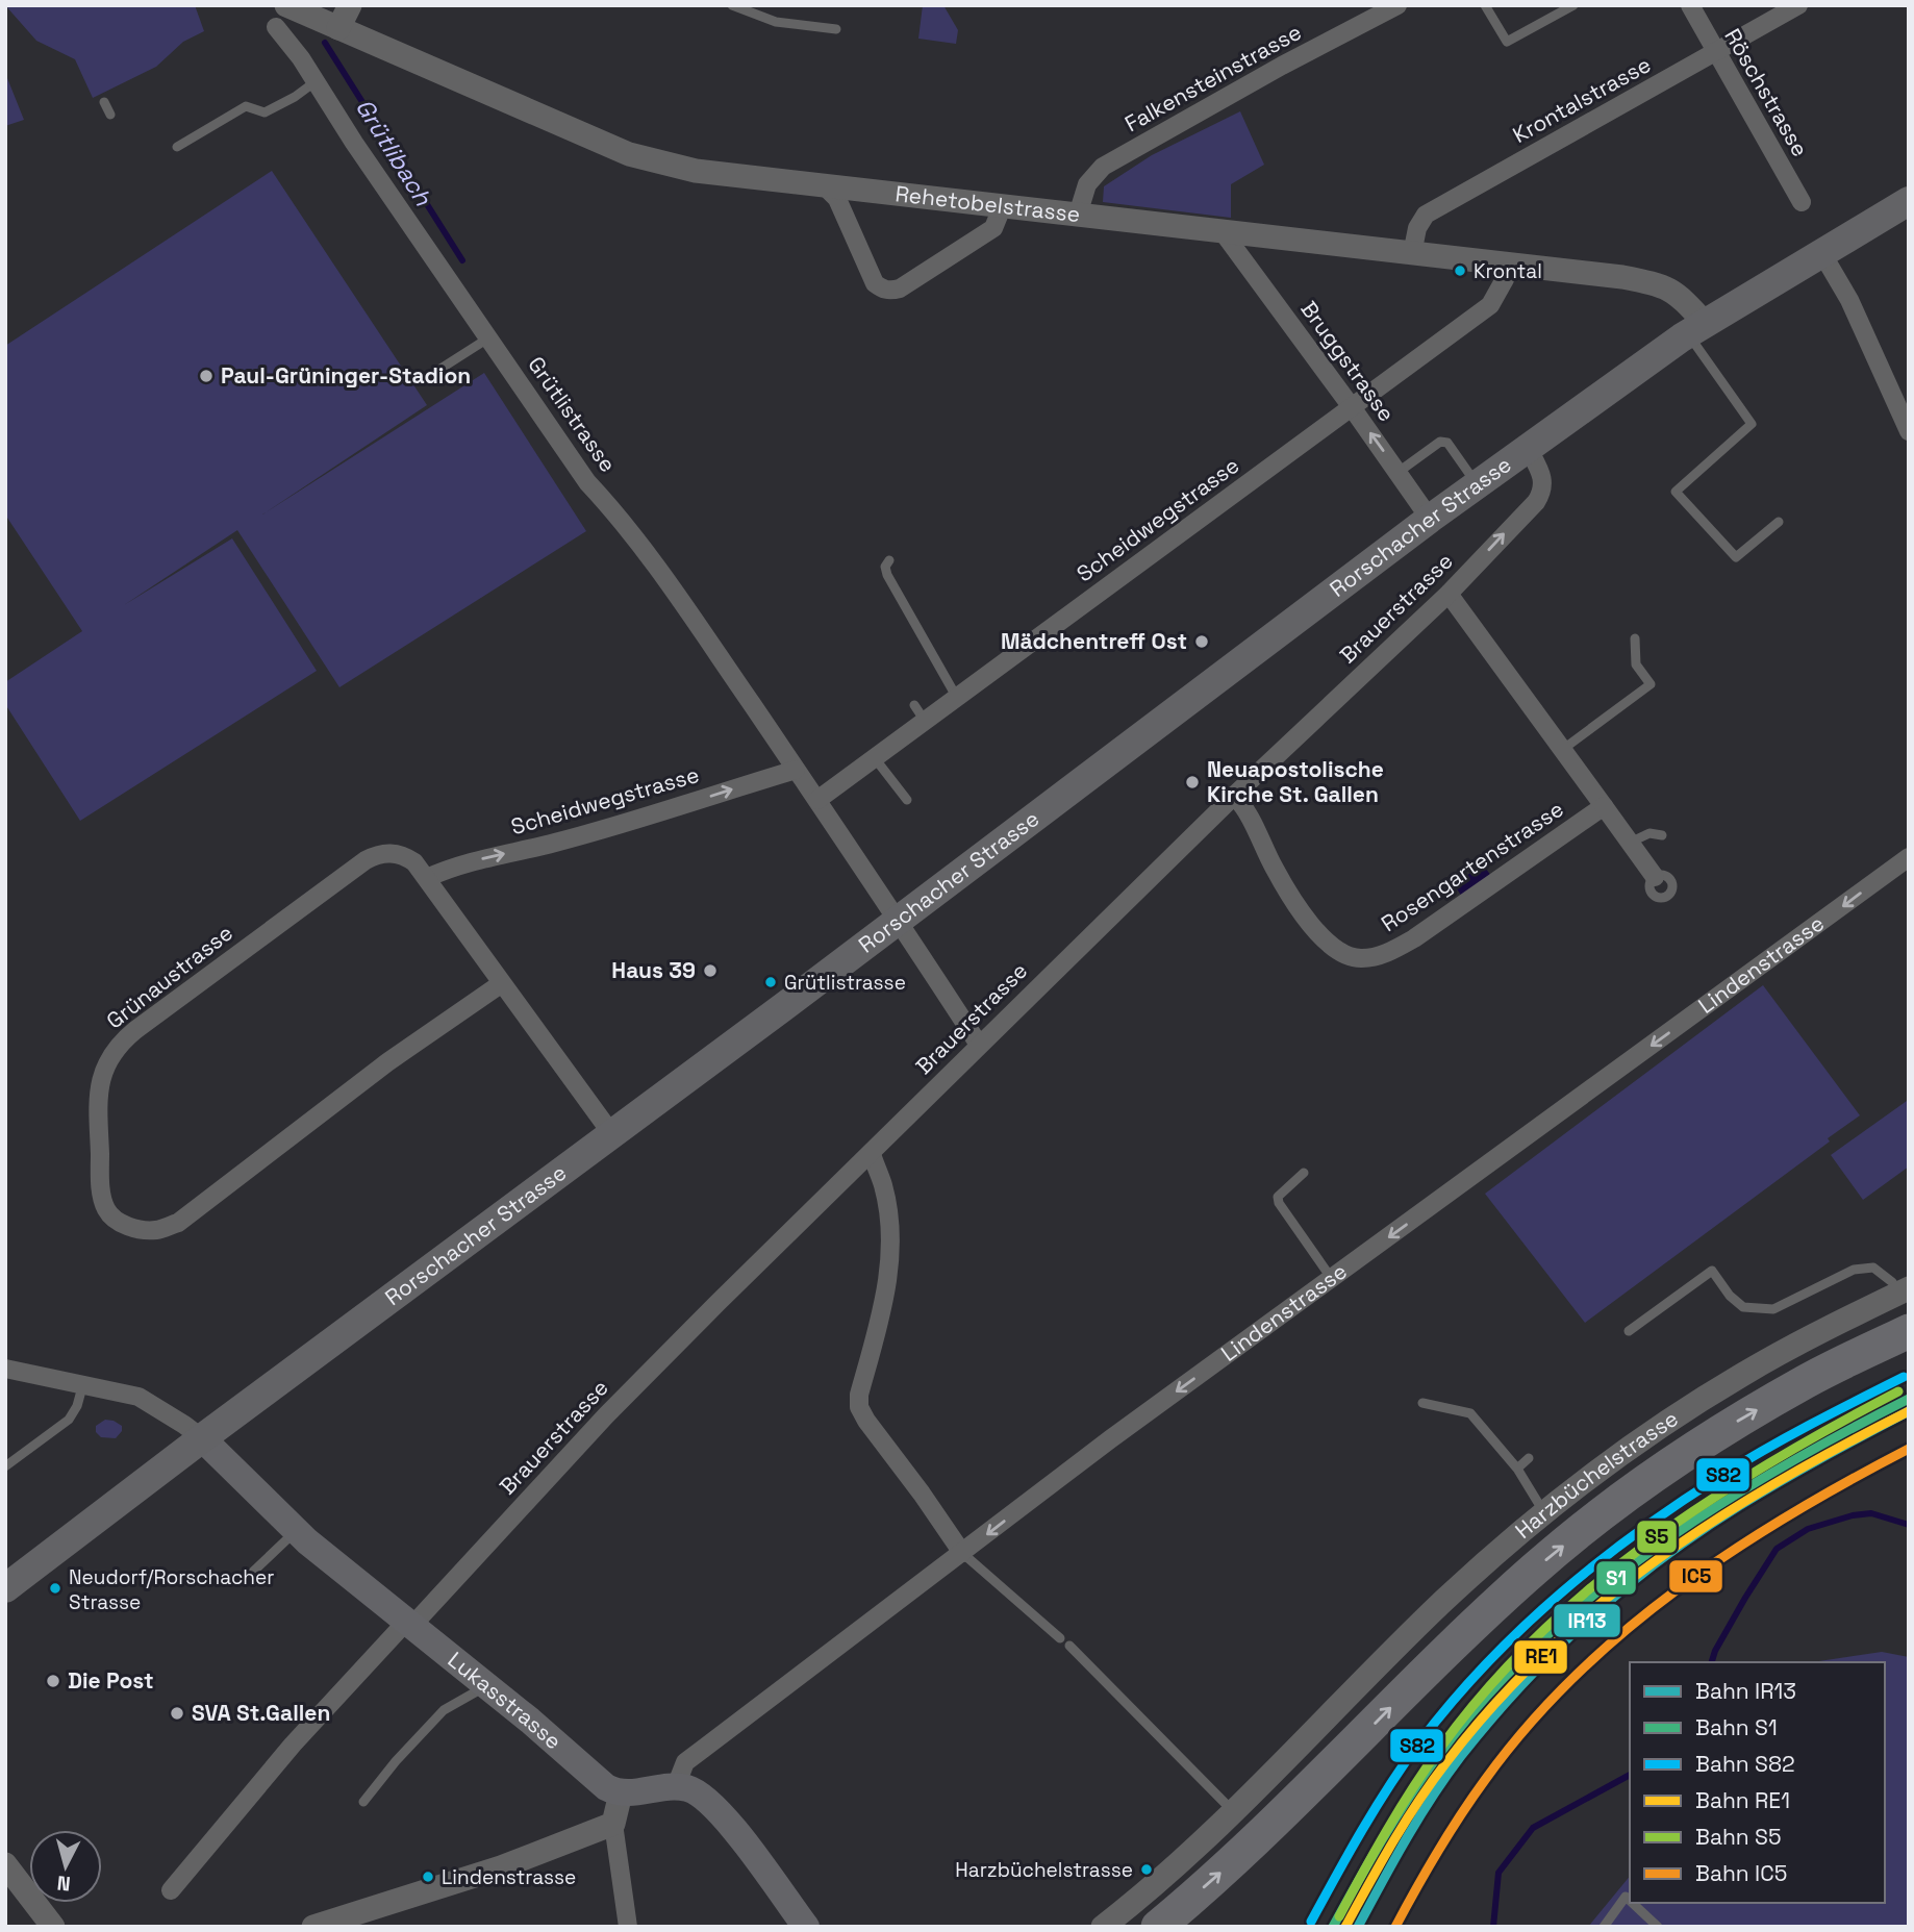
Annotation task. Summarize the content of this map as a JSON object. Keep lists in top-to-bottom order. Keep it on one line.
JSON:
{"streets":{"main road":["Rorschacher Strasse","Lukasstrasse"],"street":["Falkensteinstrasse","Röschstrasse","Krontalstrasse","Rehetobelstrasse","Bruggstrasse","Grütlistrasse","Scheidwegstrasse","Brauerstrasse","Rosengartenstrasse","Lindenstrasse","Grünaustrasse","Harzbüchelstrasse"]},"crossings":[["Falkensteinstrasse","Rehetobelstrasse"],["Röschstrasse","Krontalstrasse"],["Krontalstrasse","Rehetobelstrasse"],["Rehetobelstrasse","Bruggstrasse"],["Rehetobelstrasse","Grütlistrasse"],["Rehetobelstrasse","Scheidwegstrasse"],["Rehetobelstrasse","Rorschacher Strasse"],["Bruggstrasse","Scheidwegstrasse"],["Bruggstrasse","Rorschacher Strasse"],["Grütlistrasse","Scheidwegstrasse"],["Grütlistrasse","Rorschacher Strasse"],["Grütlistrasse","Brauerstrasse"],["Scheidwegstrasse","Grünaustrasse"],["Rorschacher Strasse","Brauerstrasse"],["Rorschacher Strasse","Grünaustrasse"],["Rorschacher Strasse","Lukasstrasse"],["Brauerstrasse","Rosengartenstrasse"],["Brauerstrasse","Lukasstrasse"]],"one_way":["Lindenstrasse"],"water":["Grütlibach"],"places":["Krontal","Paul-Grüninger-Stadion","Mädchentreff Ost","Neuapostolische Kirche St. Gallen","Haus 39","Grütlistrasse","Neudorf/Rorschacher Strasse","Die Post","SVA St.Gallen","Harzbüchelstrasse","Lindenstrasse"],"lines":["rail line S82","rail line S5","rail line S1","rail line IR13","rail line RE1","rail line IC5"],"legend":["Bahn IR13","Bahn S1","Bahn S82","Bahn RE1","Bahn S5","Bahn IC5"],"north":"bottom"}
